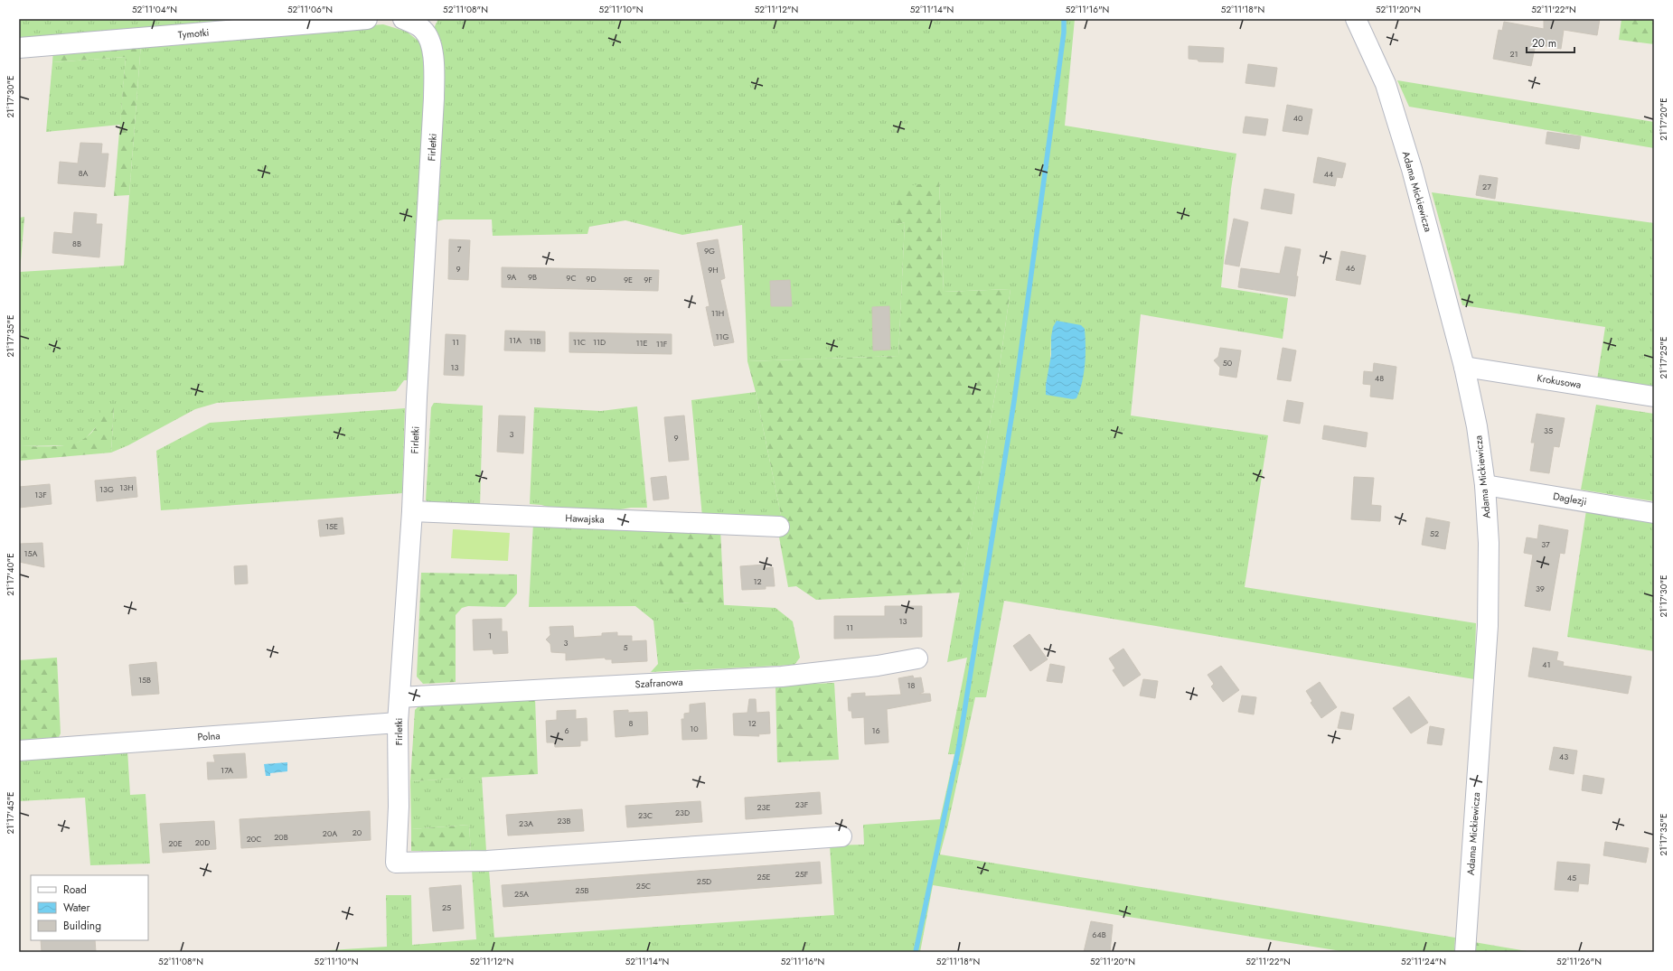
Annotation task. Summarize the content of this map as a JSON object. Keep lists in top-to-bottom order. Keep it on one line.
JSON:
{"streets":{"street":["Tymotki","Firletki","Adama Mickiewicza","Krokusowa","Daglezji","Hawajska","Szafranowa","Polna"]},"crossings":[["Firletki","Hawajska"],["Firletki","Szafranowa"],["Firletki","Polna"],["Adama Mickiewicza","Krokusowa"],["Adama Mickiewicza","Daglezji"]],"house_numbers":["21","40","8A","44","27","8B","7","9G","46","9","9H","9A","9B","9C","9D","9E","9F","11H","11G","11A","11B","11","11C","11D","11E","11F","50","13","48","35","3","9","13H","13G","13F","15E","52","37","15A","12","39","13","11","1","3","5","41","15B","18","8","12","10","6","16","43","17A","23F","23E","23D","23C","23B","23A","20","20A","20B","20C","20D","20E","25F","25E","45","25D","25C","25B","25A","25","64B"],"legend":["Road","Water","Building"],"scale_bar":"20 m","coordinates":["52°11'04\"N","52°11'06\"N","52°11'08\"N","52°11'10\"N","52°11'12\"N","52°11'14\"N","52°11'16\"N","52°11'18\"N","52°11'20\"N","52°11'22\"N","21°17'30\"E","21°17'20\"E","21°17'35\"E","21°17'25\"E","21°17'40\"E","21°17'45\"E","52°11'24\"N","52°11'26\"N"]}
